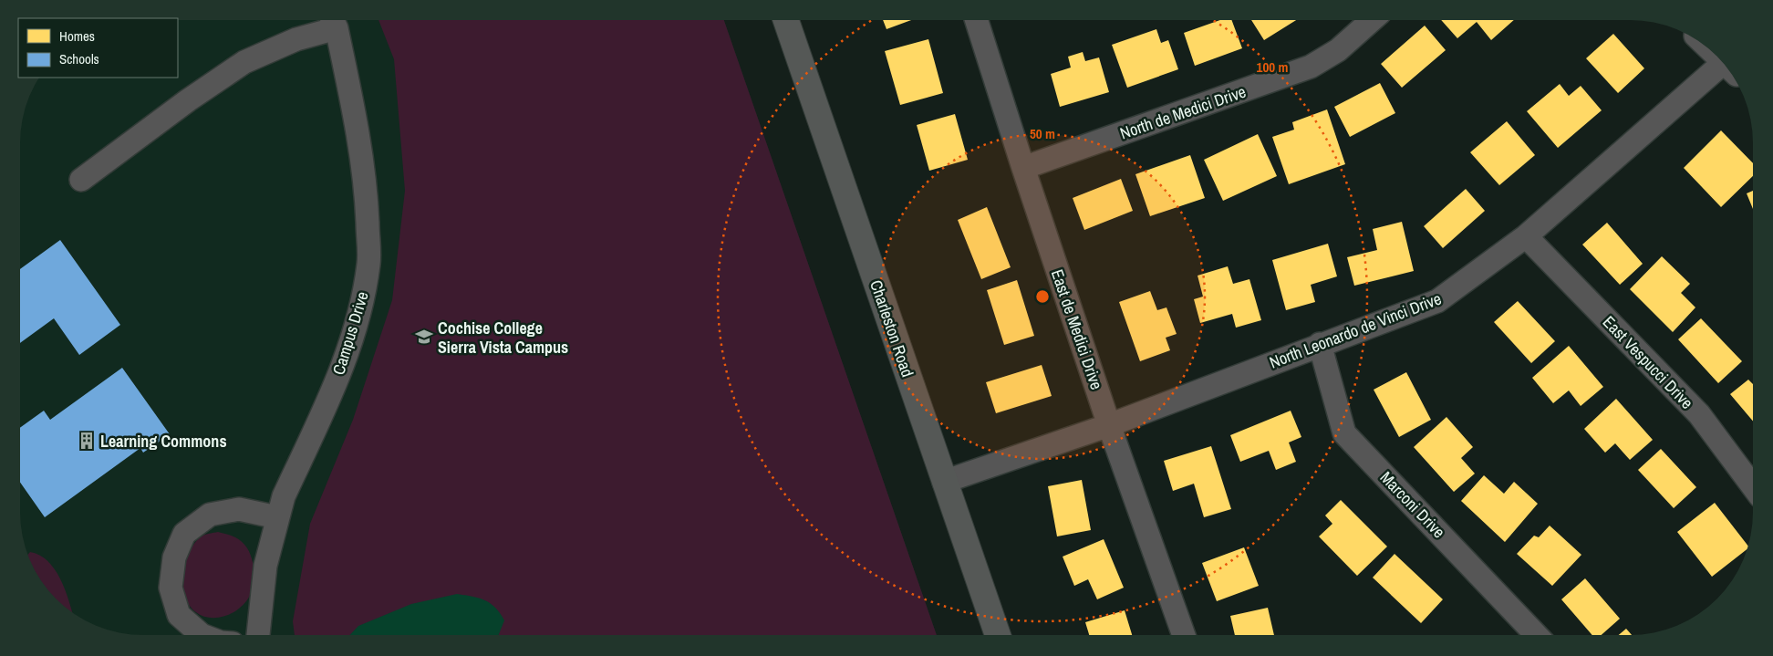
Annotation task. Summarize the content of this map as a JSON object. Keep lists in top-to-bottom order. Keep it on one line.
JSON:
{"streets":{"main road":["Charleston Road"],"street":["North de Medici Drive","East de Medici Drive","North Leonardo de Vinci Drive","Campus Drive","East Vespucci Drive","Marconi Drive"]},"crossings":[["North de Medici Drive","East de Medici Drive"],["Charleston Road","North Leonardo de Vinci Drive"],["East de Medici Drive","North Leonardo de Vinci Drive"],["North Leonardo de Vinci Drive","East Vespucci Drive"],["North Leonardo de Vinci Drive","Marconi Drive"]],"places":{"school or university":["Cochise College Sierra Vista Campus"],"building":["Learning Commons"]},"legend":["Homes","Schools"],"rings":["100 m","50 m"]}
